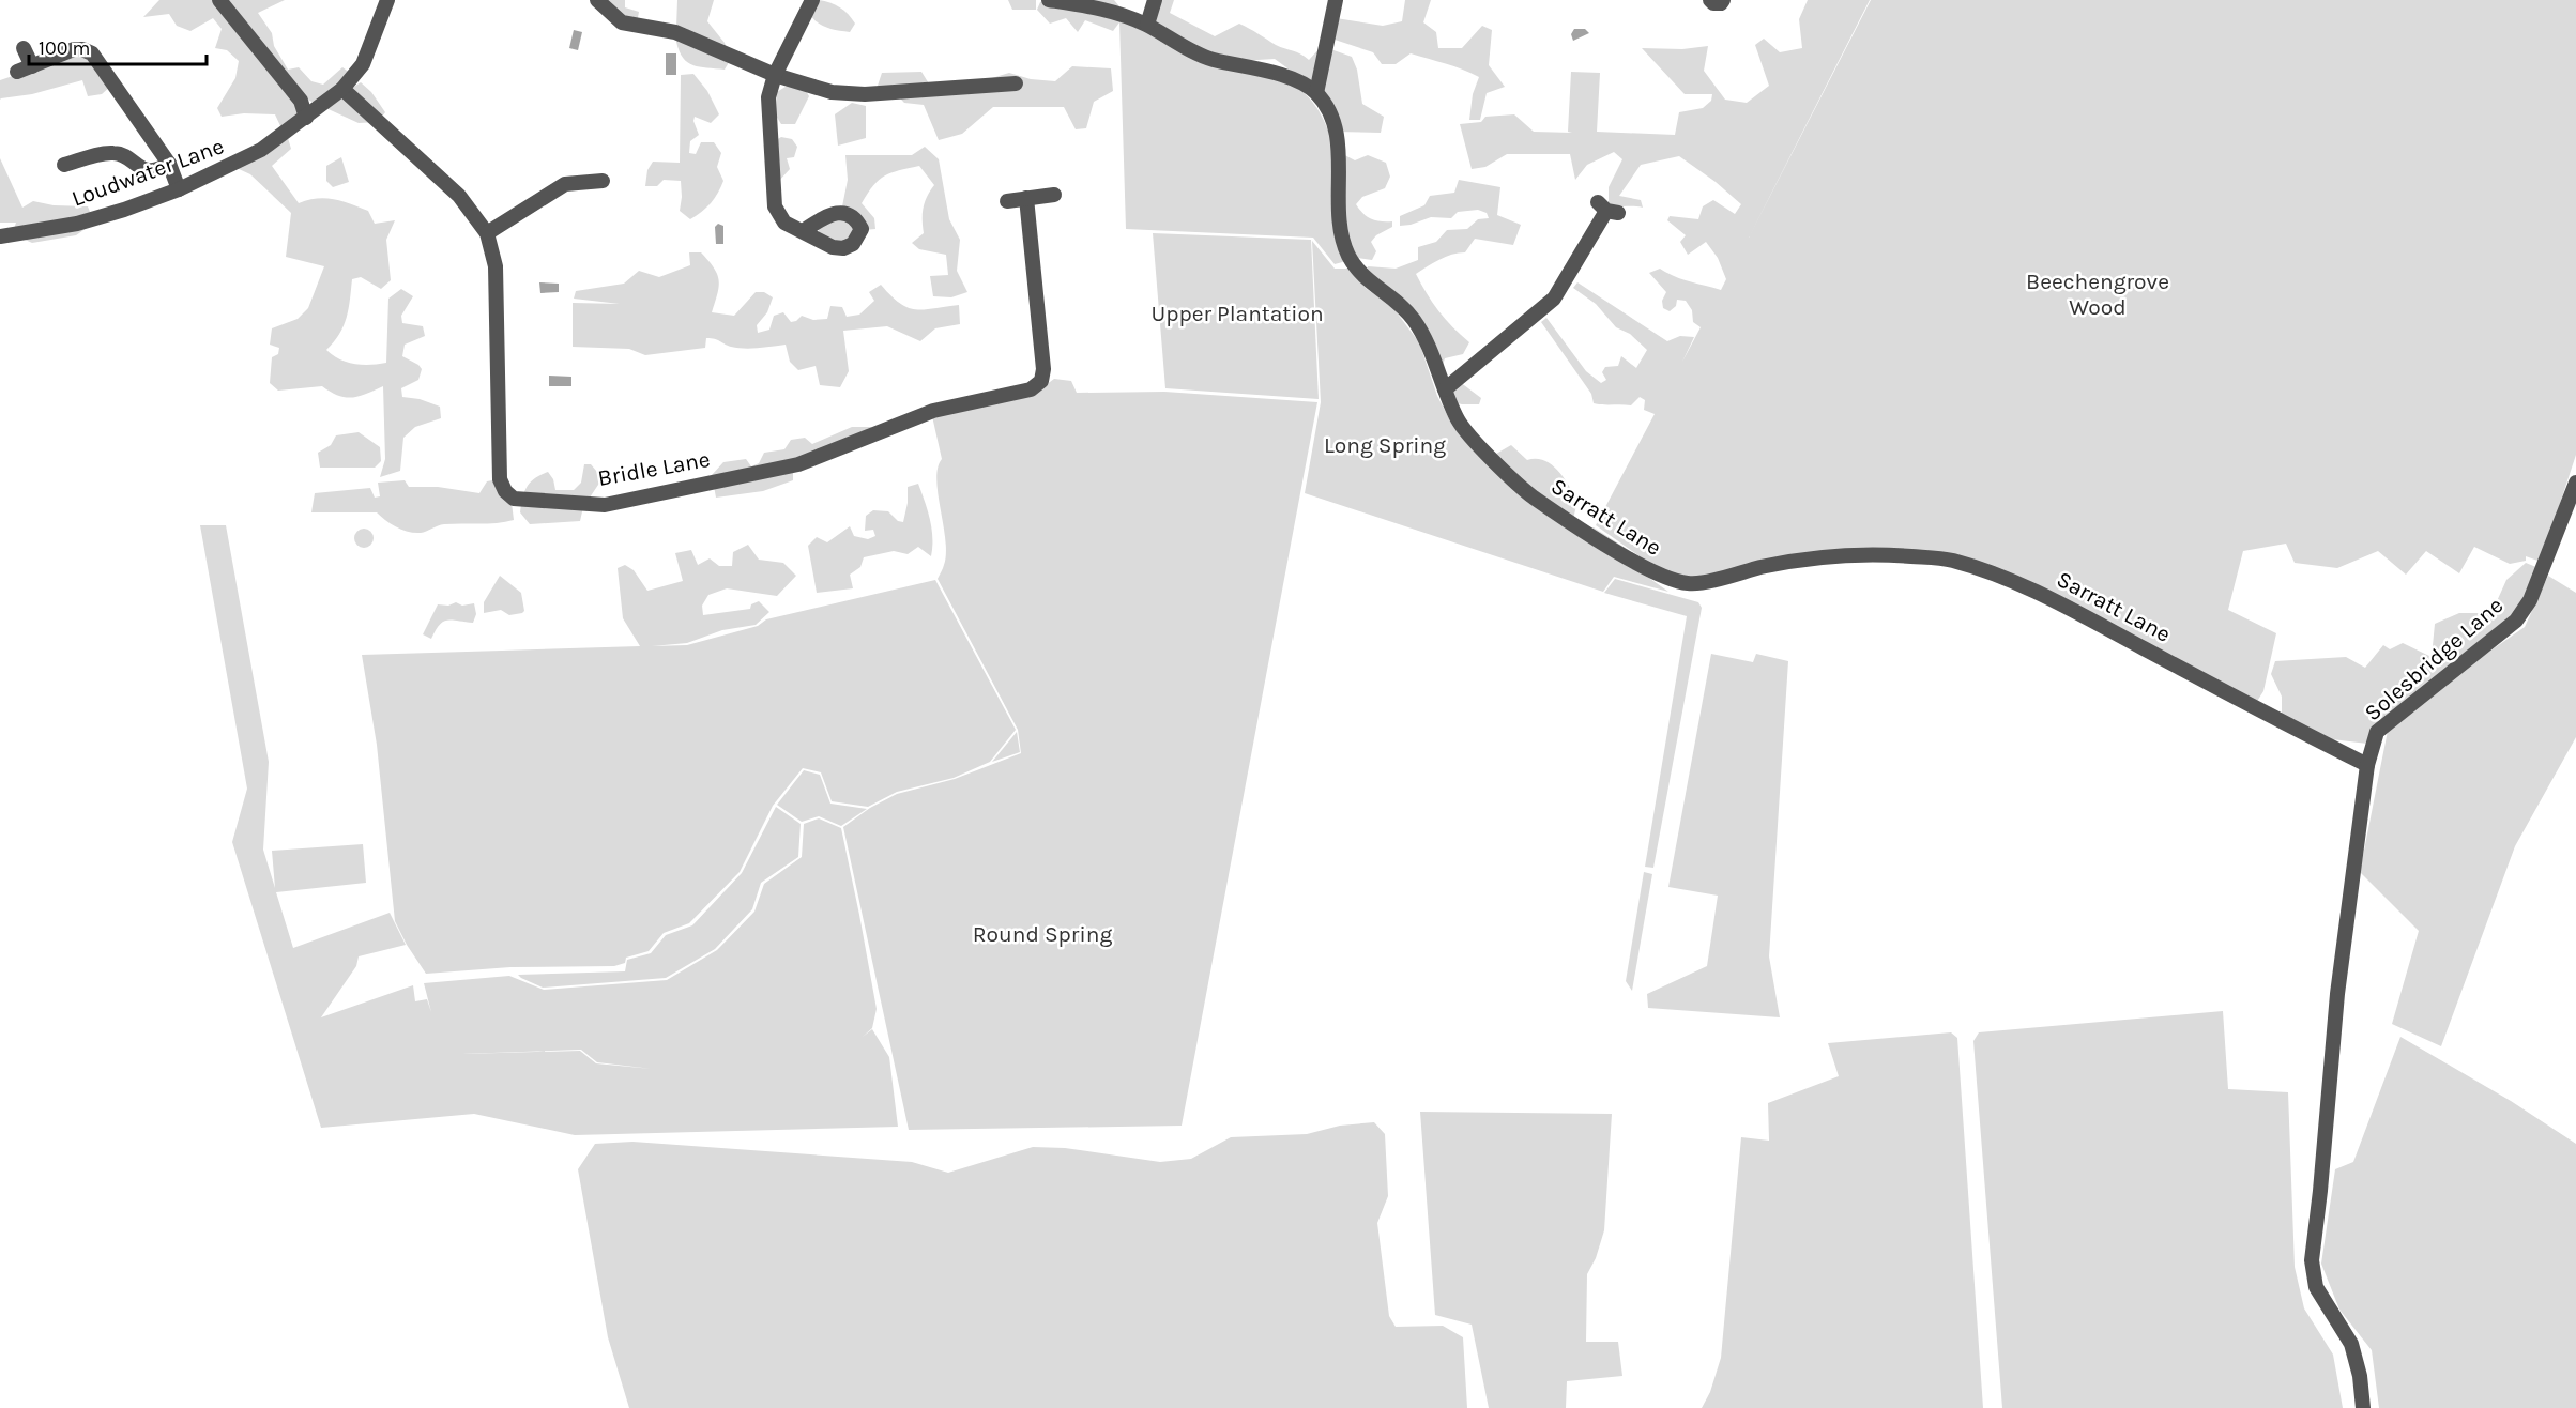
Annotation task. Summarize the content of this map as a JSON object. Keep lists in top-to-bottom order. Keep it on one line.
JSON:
{"streets":{"street":["Loudwater Lane","Bridle Lane","Sarratt Lane","Solesbridge Lane"]},"crossings":[["Sarratt Lane","Solesbridge Lane"]],"parks":["Beechengrove Wood","Upper Plantation","Long Spring","Round Spring"],"scale_bar":"100 m"}
